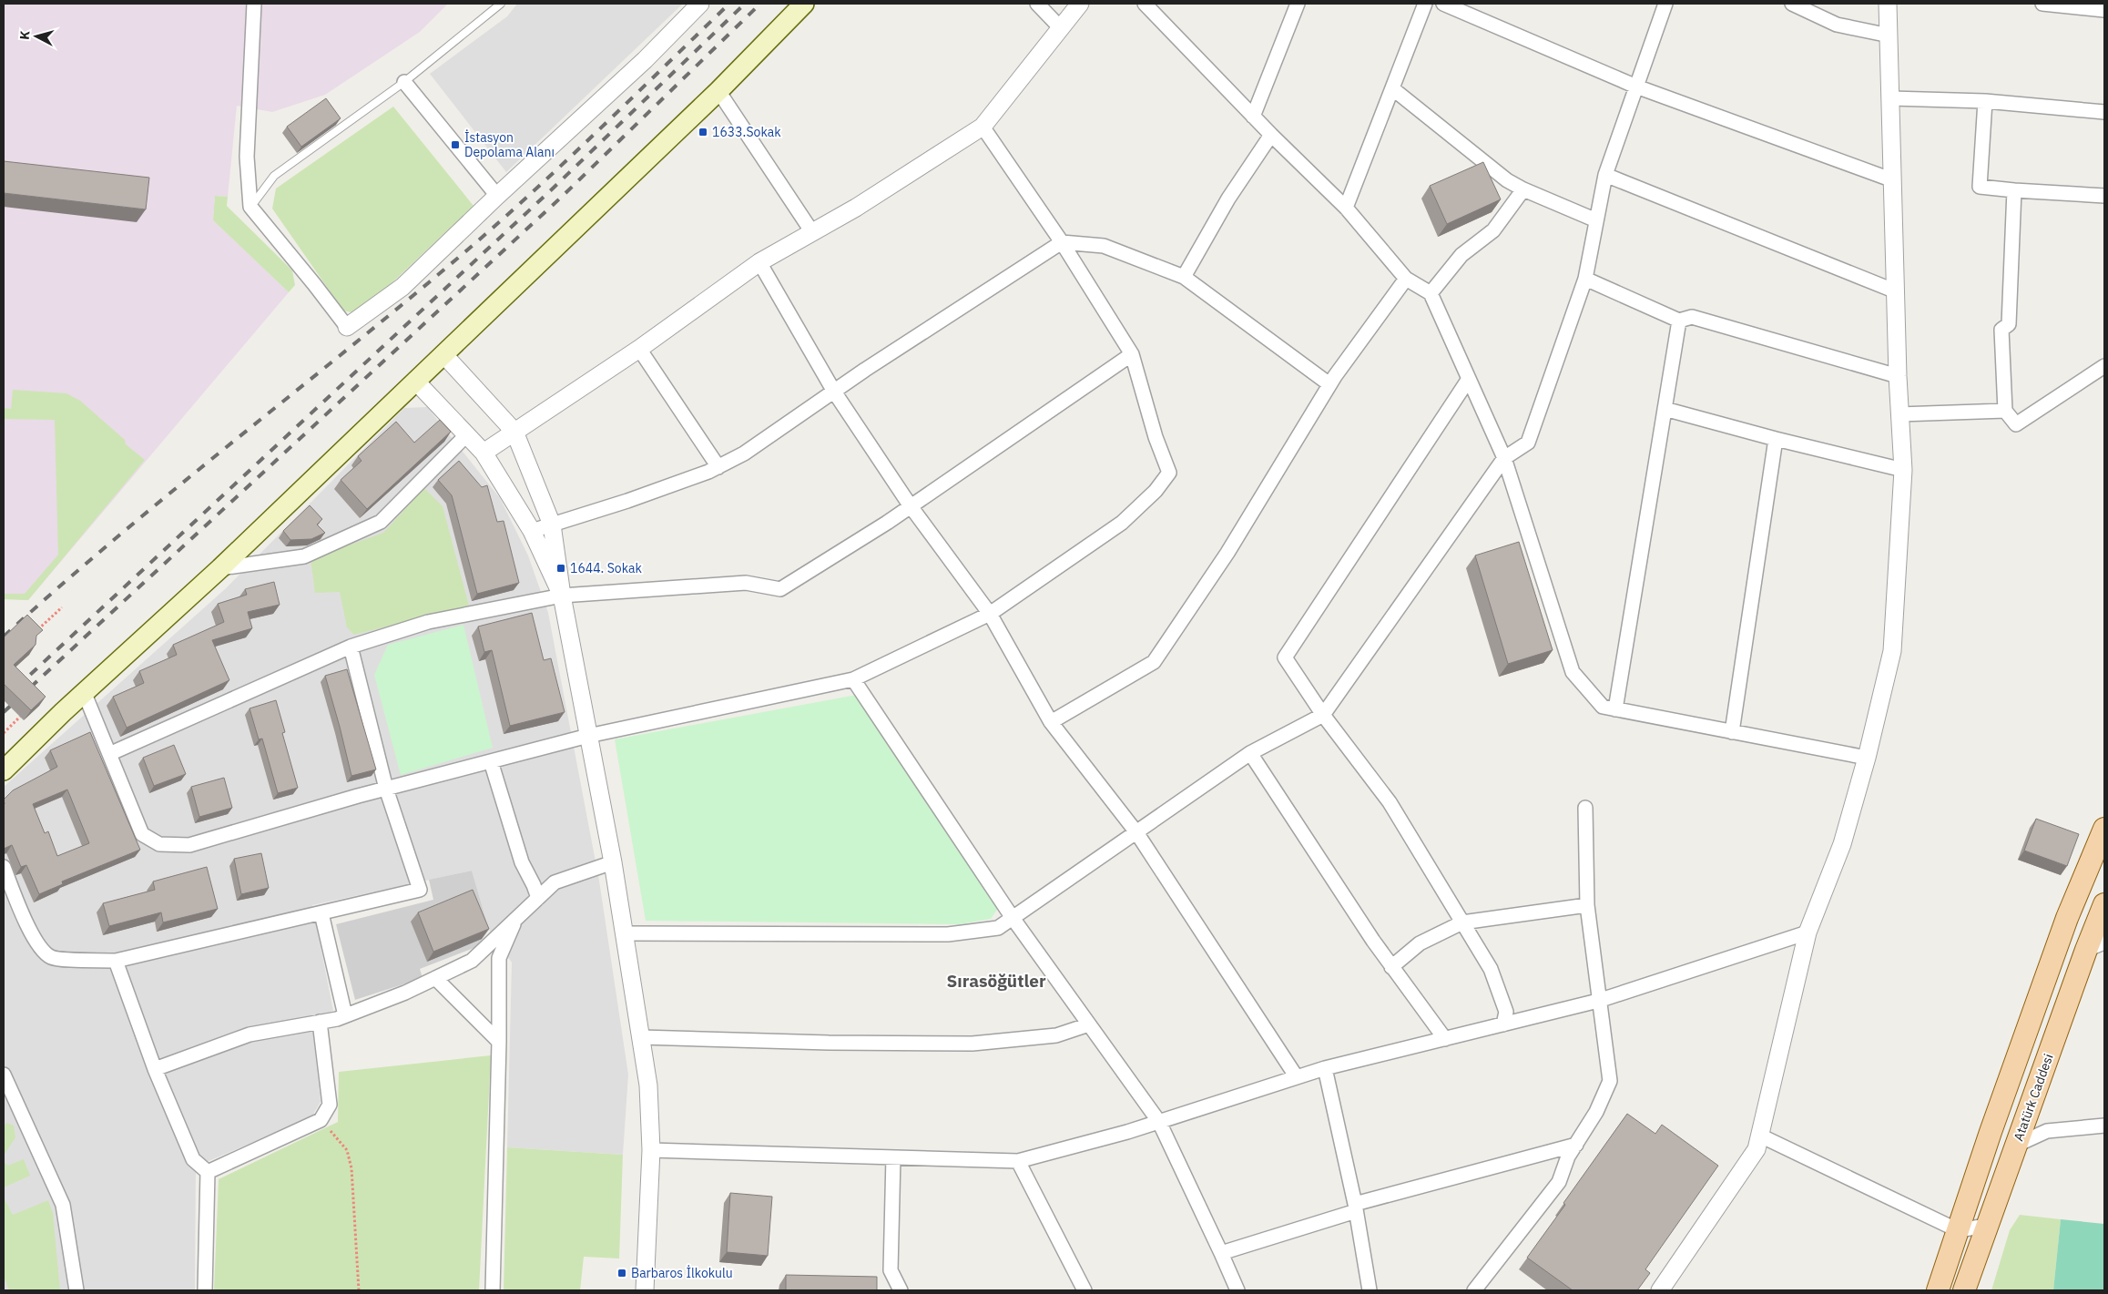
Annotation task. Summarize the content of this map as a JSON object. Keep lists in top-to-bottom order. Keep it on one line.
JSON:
{"streets":{"main road":["Atatürk Caddesi"]},"districts":["Sırasöğütler"],"places":{"transit":["1633.Sokak","İstasyon Depolama Alanı","1644. Sokak","Barbaros İlkokulu"]},"north":"left"}
